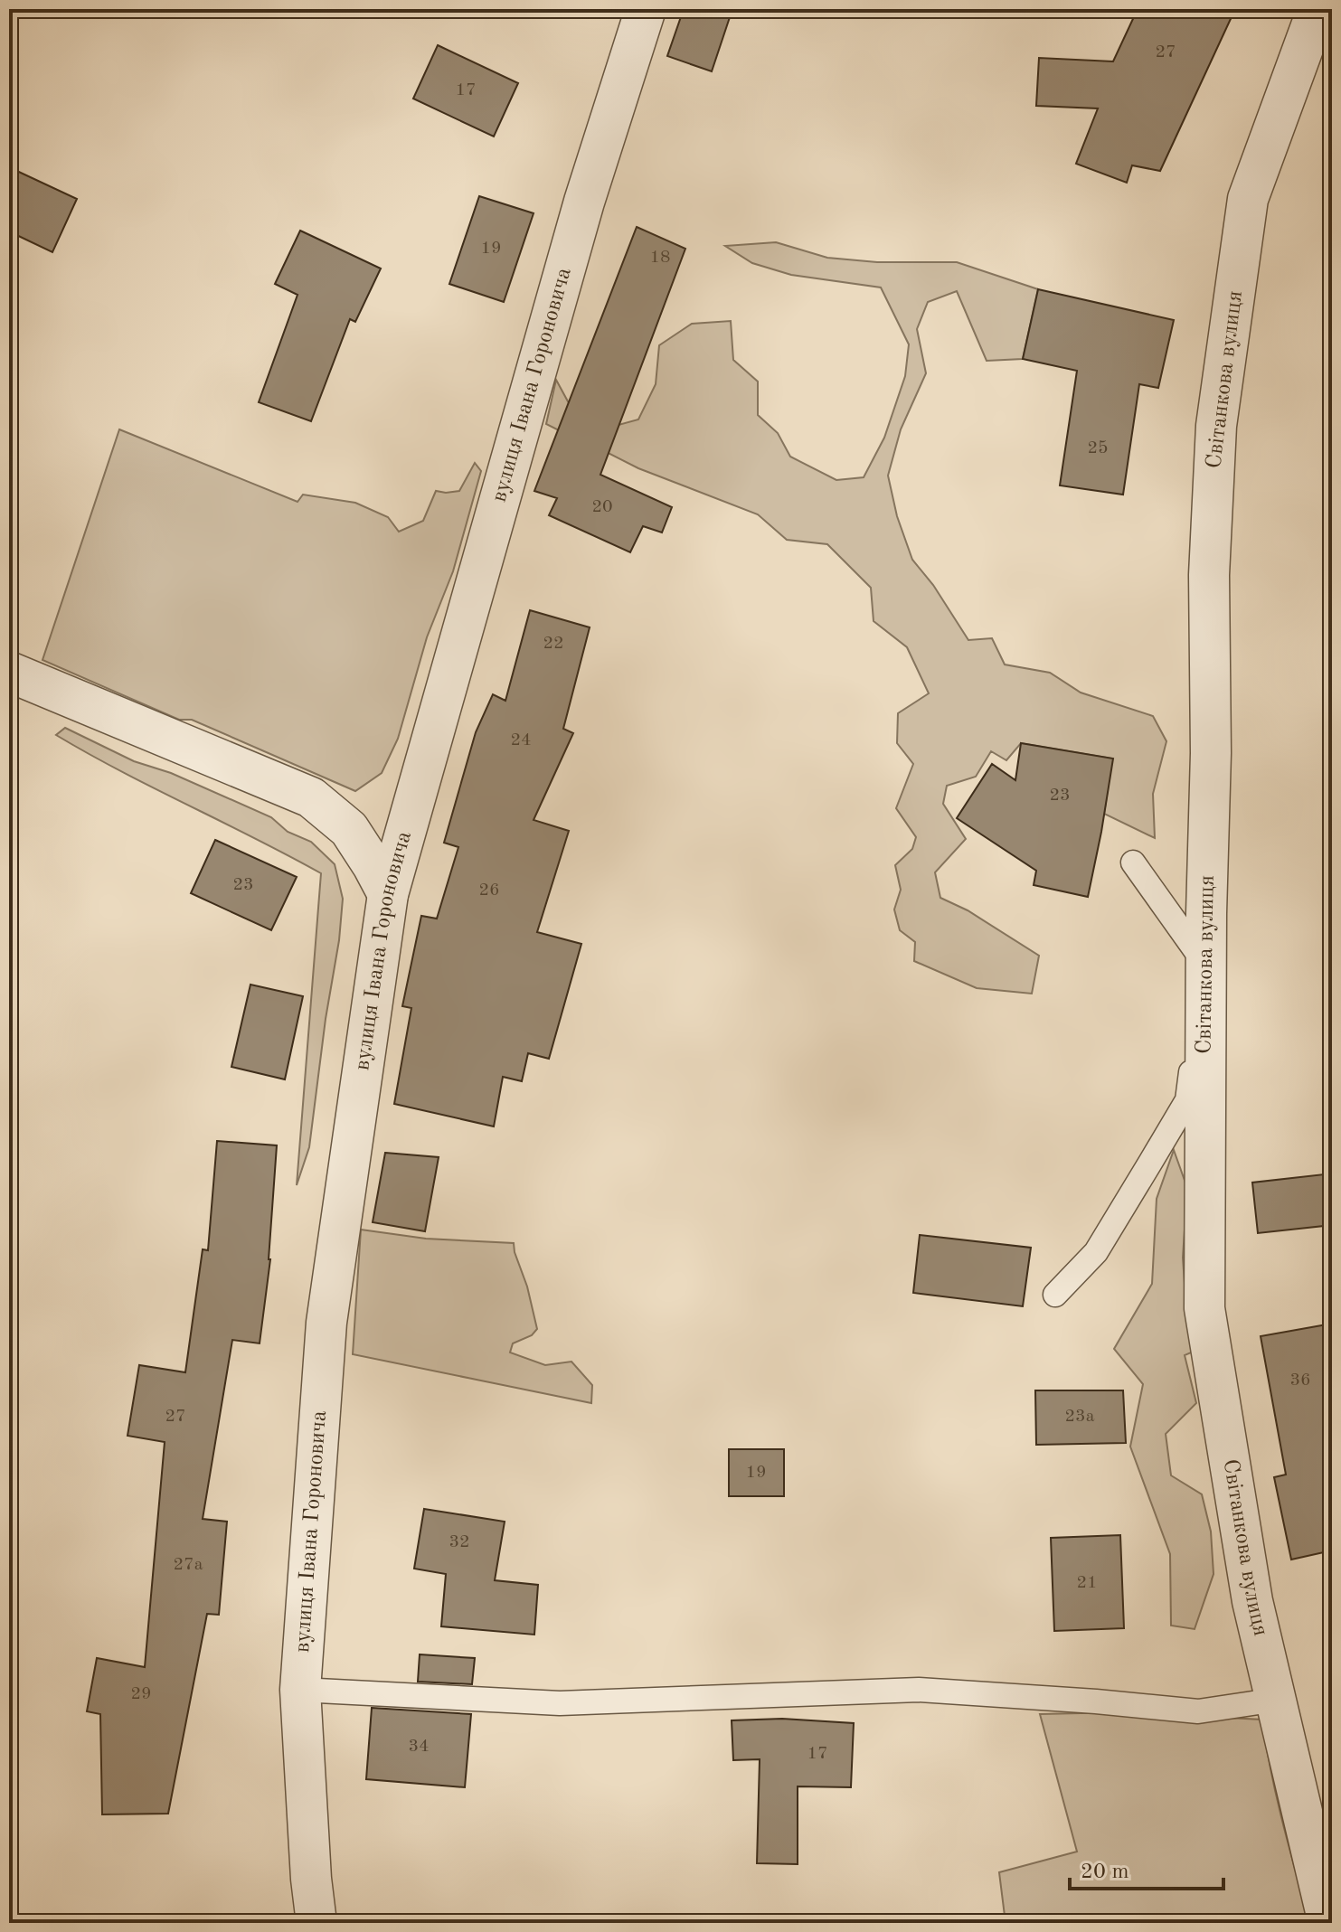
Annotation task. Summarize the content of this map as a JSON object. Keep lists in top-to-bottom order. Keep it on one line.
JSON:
{"streets":{"street":["Світанкова вулиця","вулиця Івана Гороновича"]},"house_numbers":["27","17","19","18","25","20","22","24","23","23","26","36","27","23а","19","32","27а","21","29","34","17"],"scale_bar":"20 m"}
